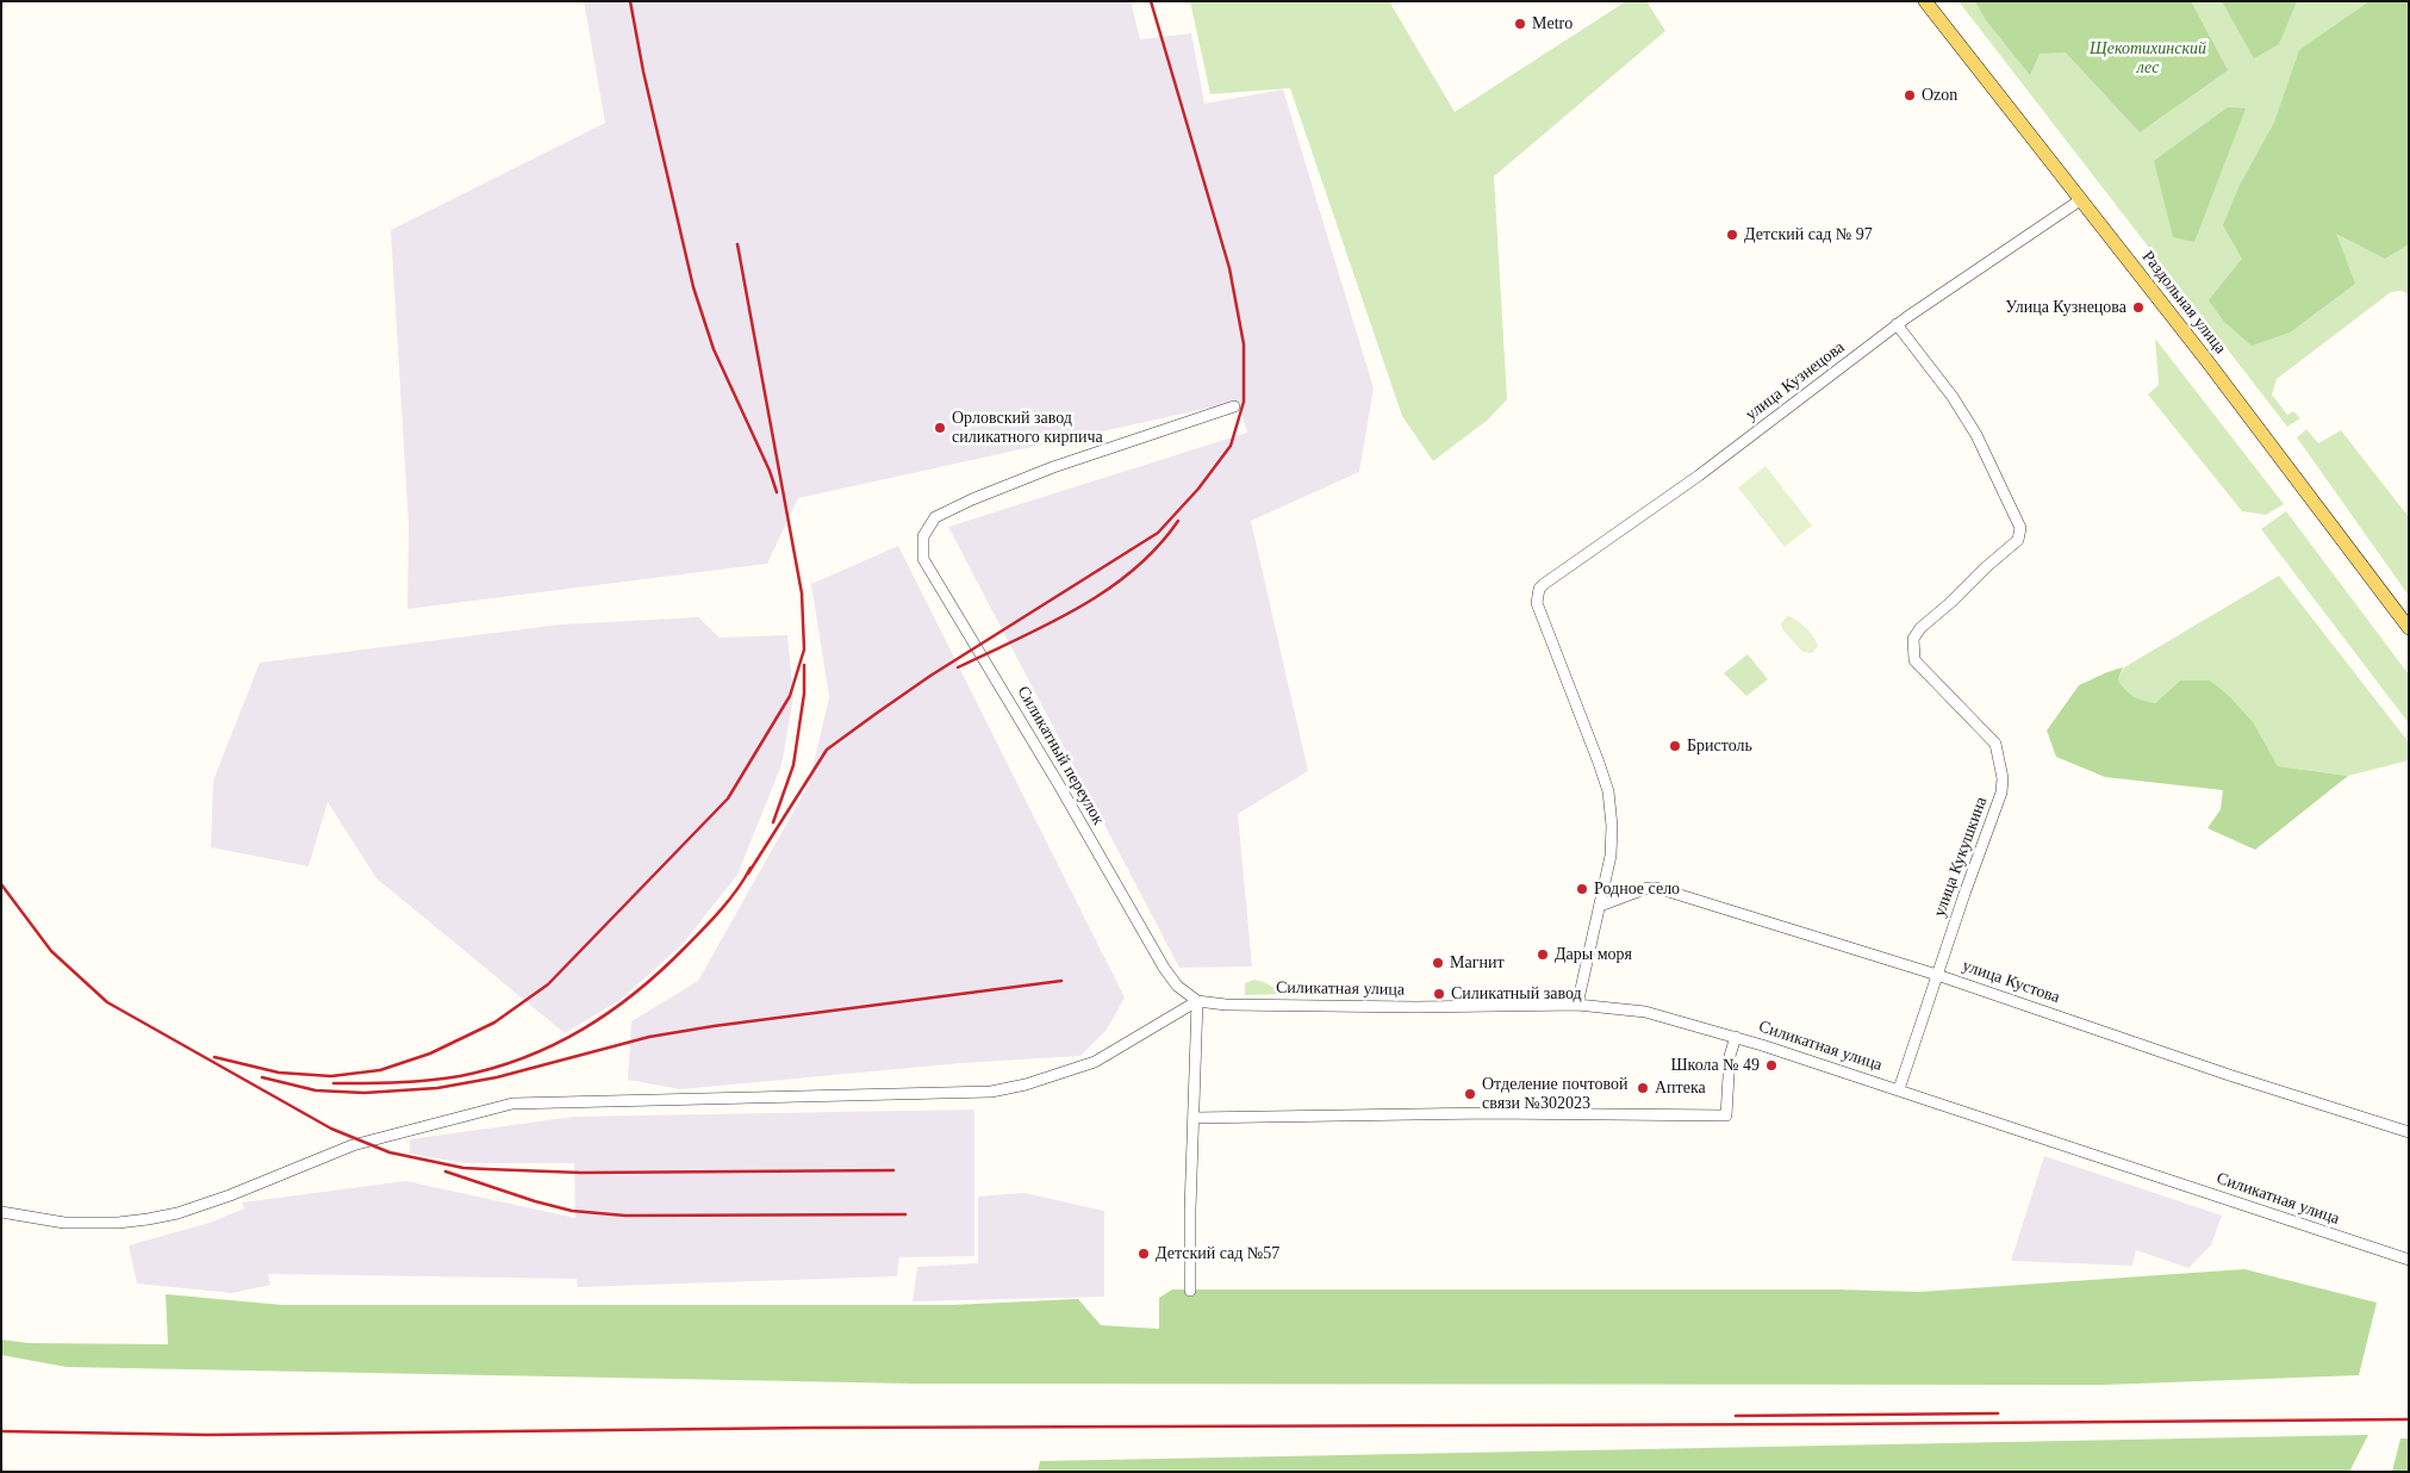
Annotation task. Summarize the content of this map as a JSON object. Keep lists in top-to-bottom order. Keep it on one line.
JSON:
{"streets":{"main road":["Раздольная улица"],"street":["улица Кузнецова","Силикатный переулок","улица Кукушкина","улица Кустова","Силикатная улица"]},"crossings":[["Раздольная улица","улица Кузнецова"],["улица Кузнецова","улица Кукушкина"],["улица Кузнецова","улица Кустова"],["Силикатный переулок","Силикатная улица"],["улица Кукушкина","улица Кустова"],["улица Кукушкина","Силикатная улица"]],"parks":["Щекотихинский лес"],"places":["Metro","Ozon","Детский сад № 97","Улица Кузнецова","Орловский завод силикатного кирпича","Бристоль","Родное село","Дары моря","Магнит","Силикатный завод","Школа № 49","Аптека","Отделение почтовой связи №302023","Детский сад №57"]}
